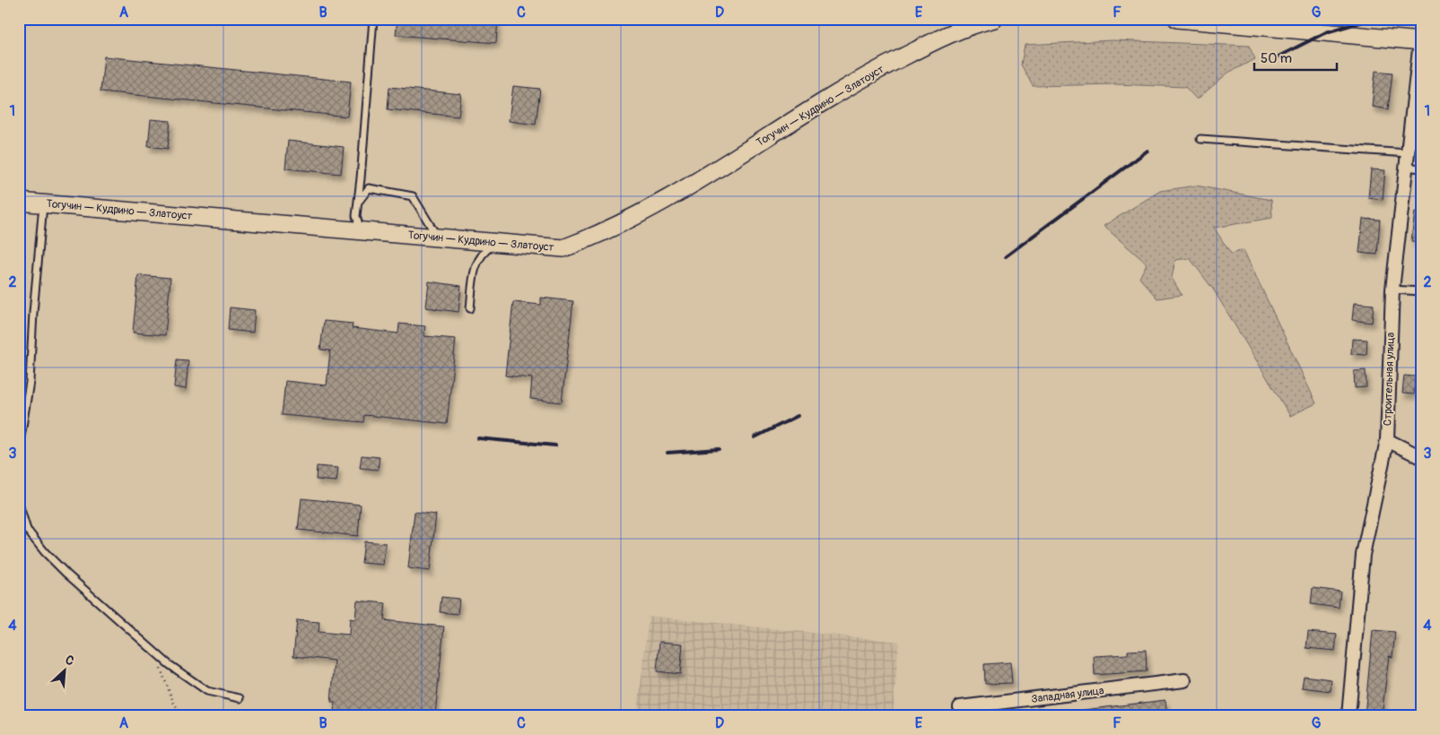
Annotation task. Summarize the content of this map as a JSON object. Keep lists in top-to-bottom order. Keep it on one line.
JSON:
{"streets":{"street":["Тогучин — Кудрино — Златоуст","Строительная улица","Западная улица"]},"scale_bar":"50 m","north":"top right","grid":{"columns":["A","B","C","D","E","F","G"],"rows":["1","2","3","4"]}}
